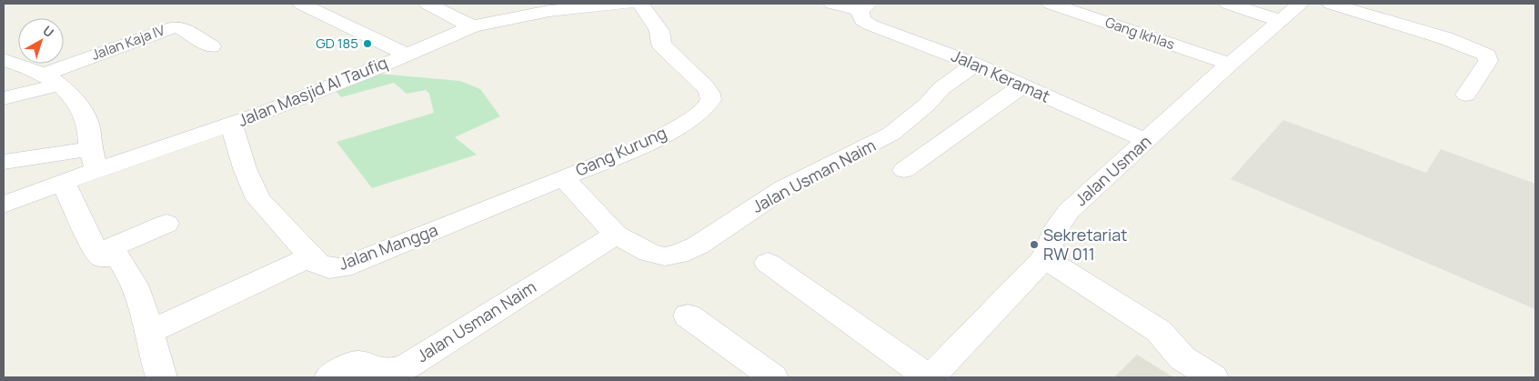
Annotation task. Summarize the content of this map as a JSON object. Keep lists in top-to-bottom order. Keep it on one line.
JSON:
{"streets":{"street":["Gang Ikhlas","Jalan Kaja IV","Jalan Keramat","Jalan Masjid Al Taufiq","Gang Kurung","Jalan Usman","Jalan Usman Naim","Jalan Mangga"]},"crossings":[["Gang Ikhlas","Jalan Usman"],["Jalan Keramat","Jalan Usman"],["Jalan Keramat","Jalan Usman Naim"],["Jalan Masjid Al Taufiq","Jalan Mangga"],["Gang Kurung","Jalan Usman Naim"],["Gang Kurung","Jalan Mangga"],["Jalan Usman Naim","Jalan Mangga"]],"places":["GD 185","Sekretariat RW 011"],"north":"top right"}
